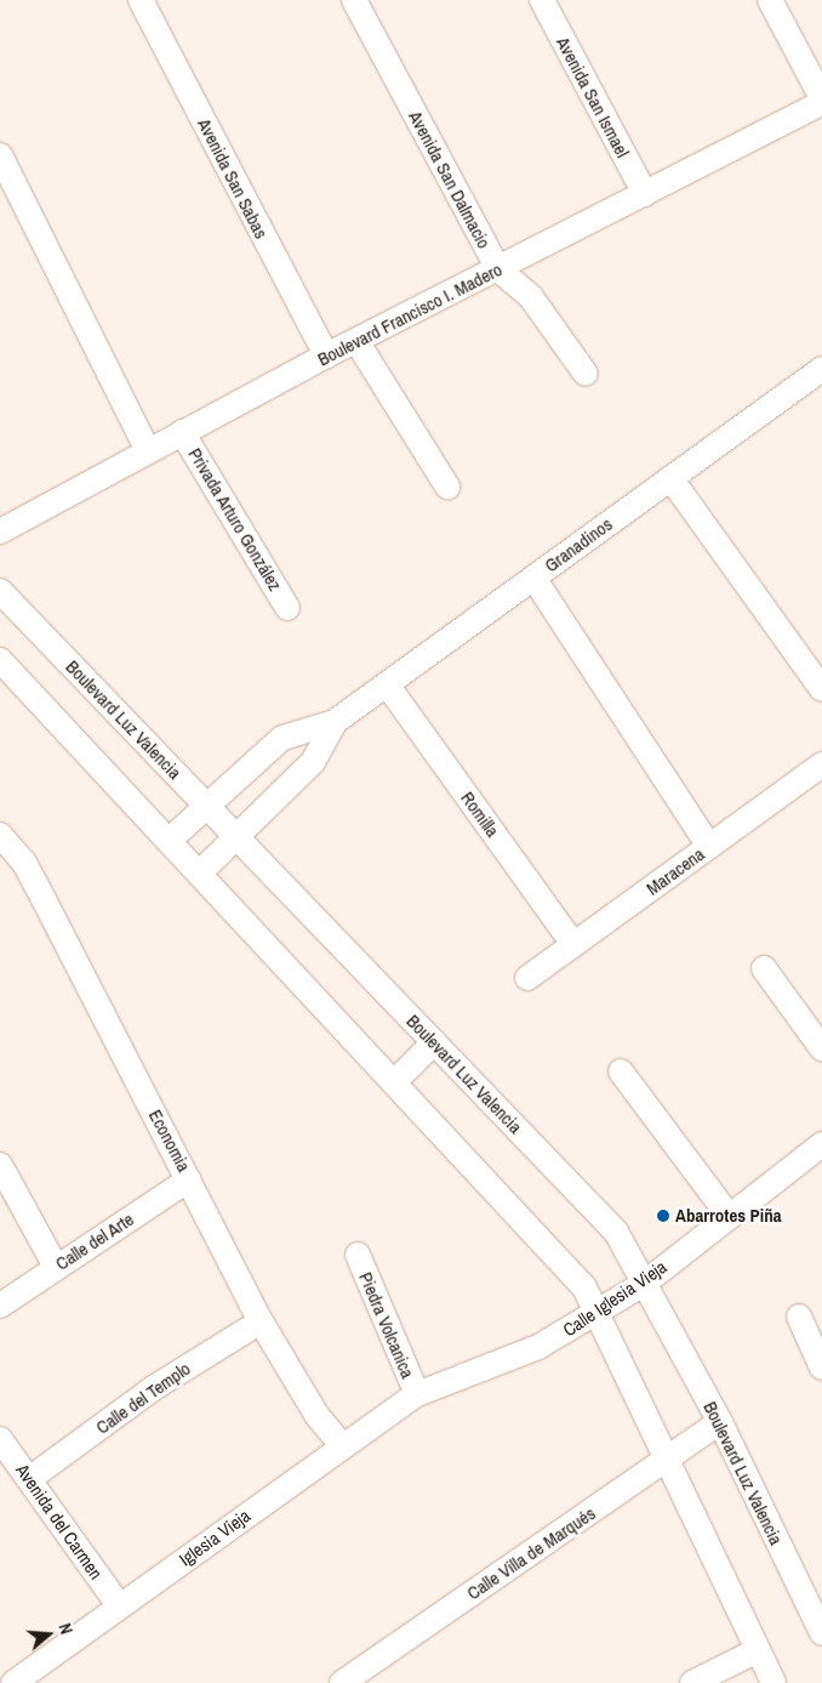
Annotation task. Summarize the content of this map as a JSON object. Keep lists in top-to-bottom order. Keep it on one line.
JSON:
{"streets":{"street":["Avenida San Ismael","Avenida San Sabas","Avenida San Dalmacio","Boulevard Francisco I. Madero","Privada Arturo González","Granadinos","Boulevard Luz Valencia","Romilla","Maracena","Economia","Calle del Arte","Calle Iglesia Vieja","Piedra Volcanica","Calle del Templo","Avenida del Carmen","Iglesia Vieja","Calle Villa de Marqués"]},"crossings":[["Avenida San Ismael","Boulevard Francisco I. Madero"],["Avenida San Sabas","Boulevard Francisco I. Madero"],["Avenida San Dalmacio","Boulevard Francisco I. Madero"],["Boulevard Francisco I. Madero","Privada Arturo González"],["Granadinos","Boulevard Luz Valencia"],["Granadinos","Romilla"],["Boulevard Luz Valencia","Calle Iglesia Vieja"],["Boulevard Luz Valencia","Calle Villa de Marqués"],["Romilla","Maracena"],["Economia","Calle del Arte"],["Economia","Calle del Templo"],["Economia","Iglesia Vieja"],["Calle Iglesia Vieja","Piedra Volcanica"],["Calle Iglesia Vieja","Iglesia Vieja"],["Piedra Volcanica","Iglesia Vieja"],["Calle del Templo","Avenida del Carmen"],["Avenida del Carmen","Iglesia Vieja"]],"places":["Abarrotes Piña"],"north":"right"}
